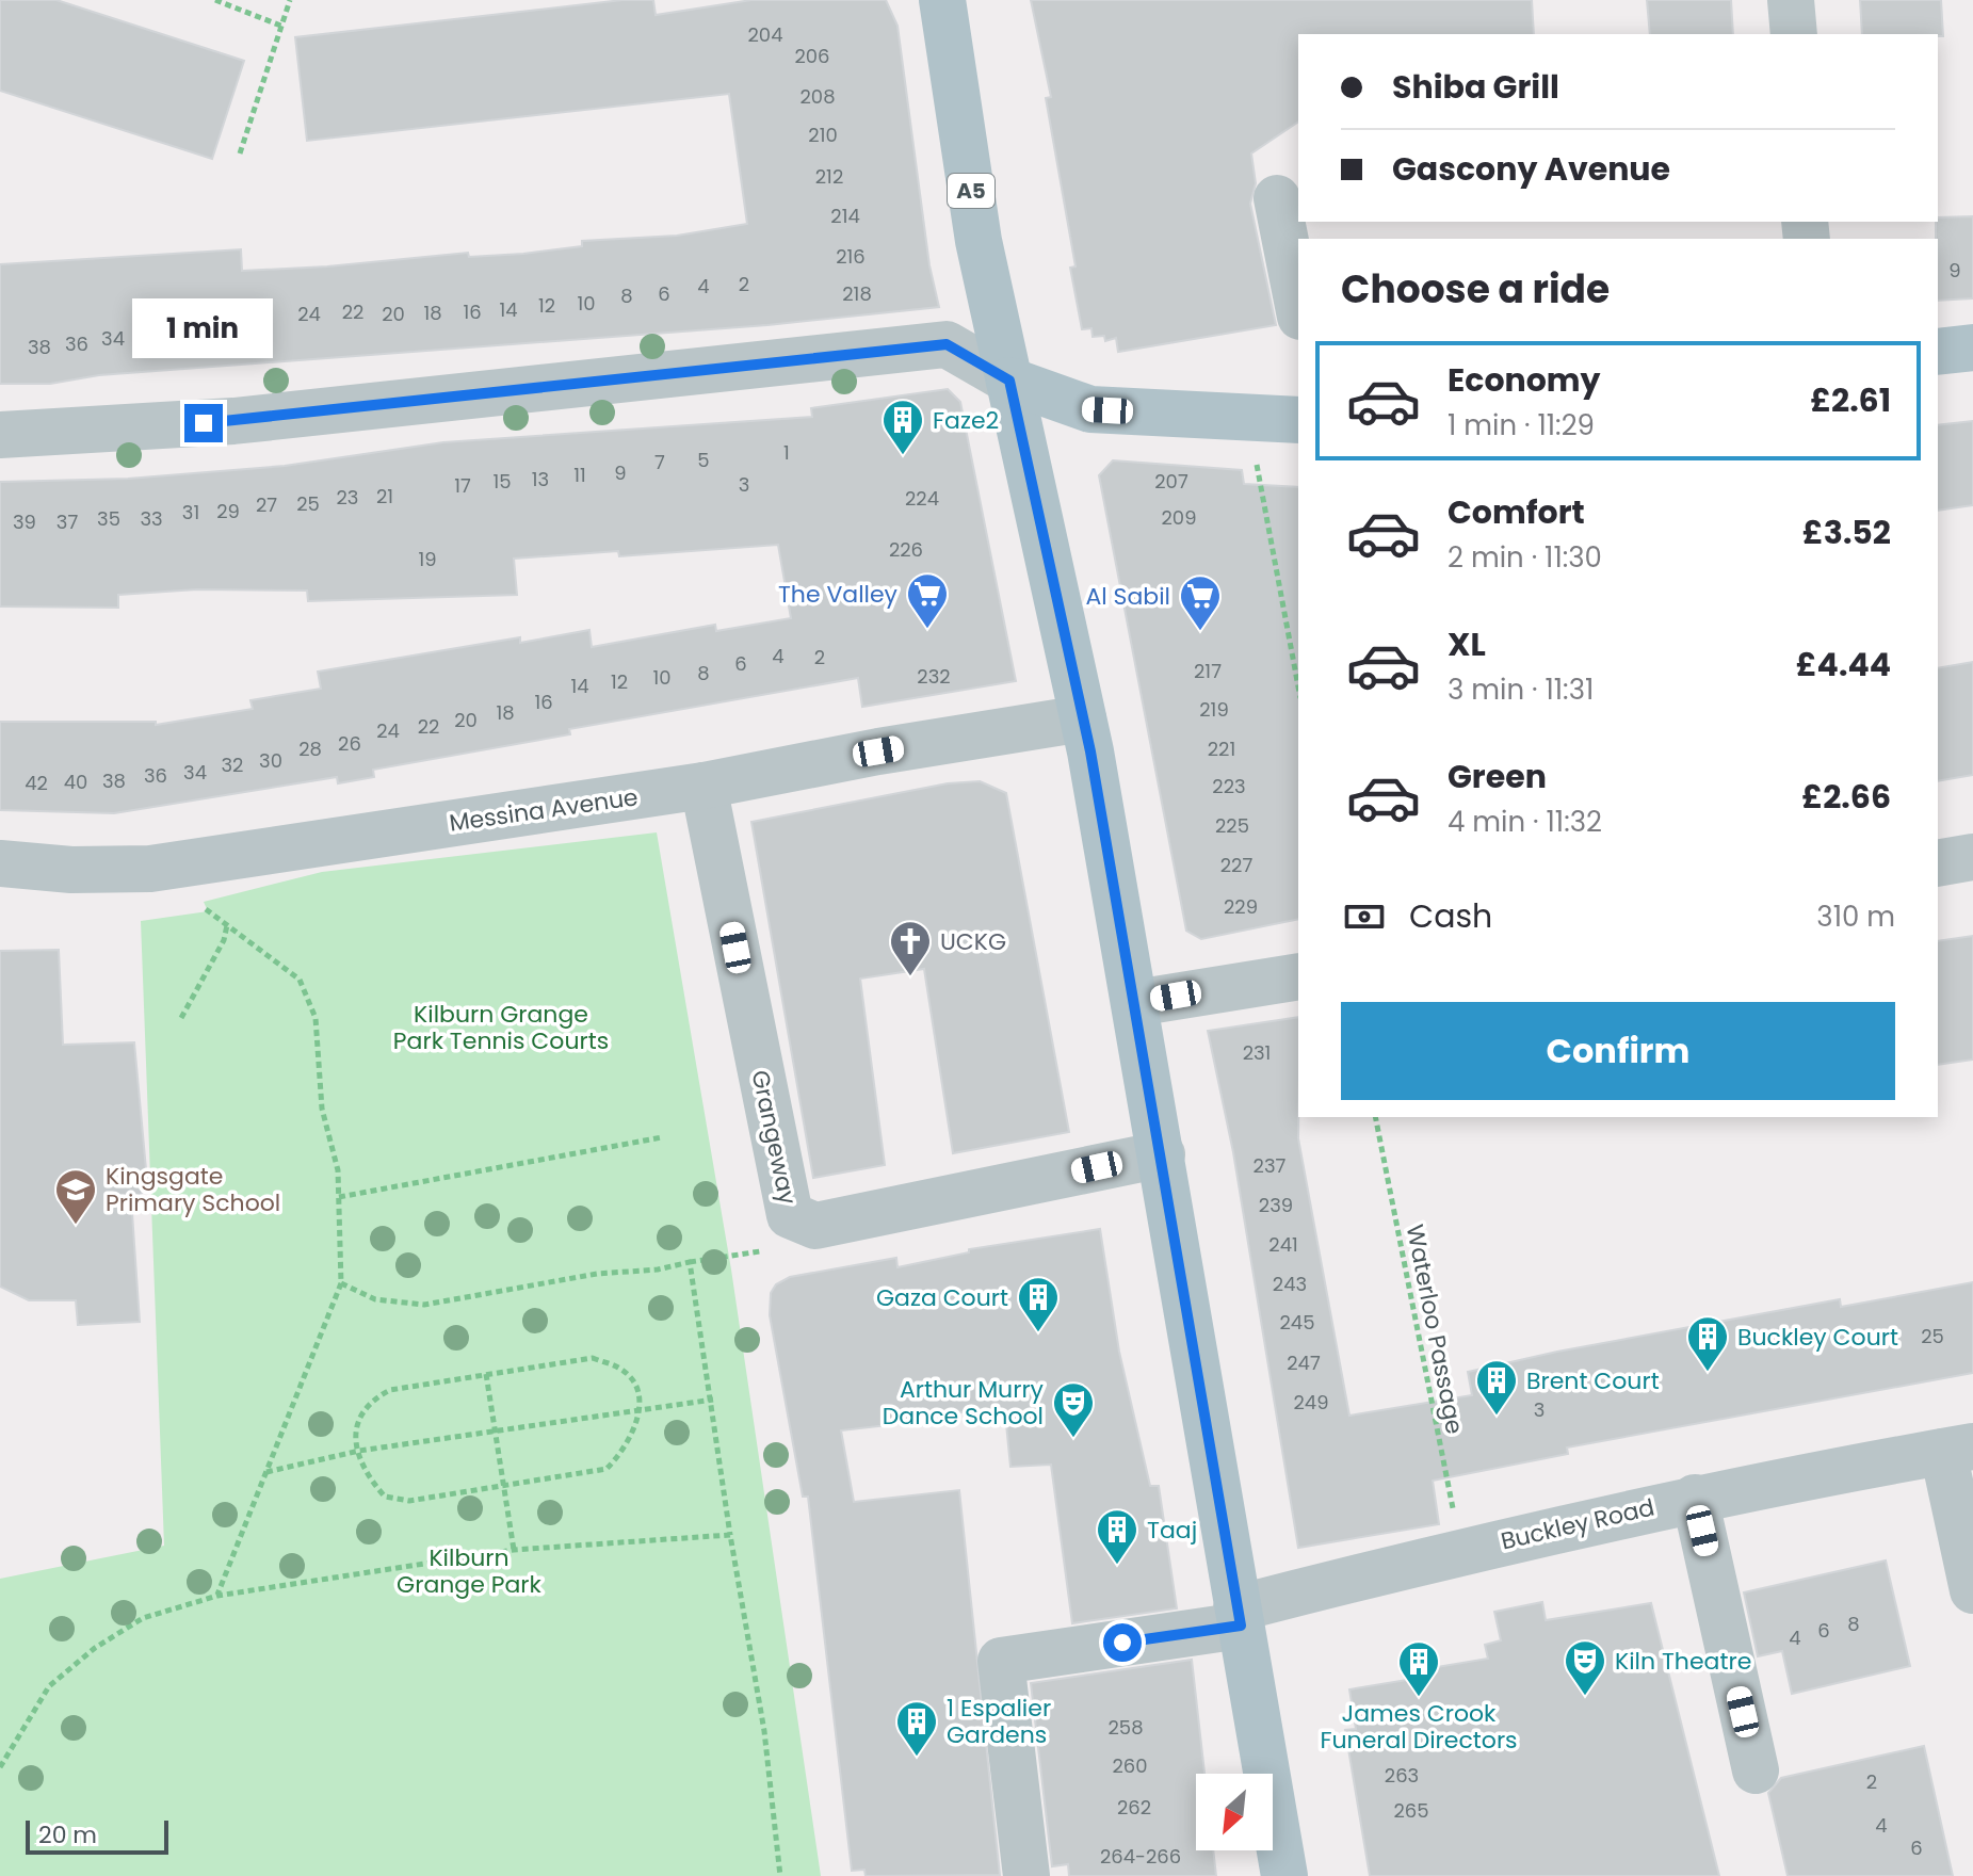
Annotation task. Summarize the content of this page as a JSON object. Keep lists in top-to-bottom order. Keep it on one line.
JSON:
{"streets":{"main road":["A5"],"street":["Messina Avenue","Grangeway","Buckley Road"],"path":["Waterloo Passage"]},"crossings":[["A5","Messina Avenue"],["A5","Grangeway"],["A5","Buckley Road"],["Messina Avenue","Grangeway"],["Waterloo Passage","Buckley Road"]],"parks":["Kilburn Grange Park Tennis Courts","Kilburn Grange Park"],"places":{"building":["Faze2","Gaza Court","Buckley Court","Brent Court","Taaj","James Crook Funeral Directors","1 Espalier Gardens"],"supermarket":["The Valley","Al Sabil"],"church":["UCKG"],"school or university":["Kingsgate Primary School"],"theatre":["Arthur Murry Dance School","Kiln Theatre"]},"house_numbers":["204","206","208","210","212","214","216","9","2","4","6","218","8","10","12","14","22","16","18","24","20","34","36","38","1","5","7","9","11","13","15","207","3","17","21","23","224","25","27","29","31","209","35","33","39","37","226","19","4","2","6","217","8","232","10","12","14","16","219","18","20","22","24","26","28","221","30","32","34","36","38","40","42","223","225","227","229","231","237","239","241","243","245","25","247","249","3","8","6","4","258","260","263","2","262","265","4","6","264-266"],"scale_bar":"20 m","north":"bottom left","page":{"banner":["Shiba Grill","Gascony Avenue"],"heading":"Choose a ride","bubble":"1 min","list":[{"name":"Economy","note":"1 min · 11:29","value":"£2.61"},{"name":"Comfort","note":"2 min · 11:30","value":"£3.52"},{"name":"XL","note":"3 min · 11:31","value":"£4.44"},{"name":"Green","note":"4 min · 11:32","value":"£2.66"}],"pay":["Cash","310 m"],"buttons":"Confirm","scale":"20 m"}}
